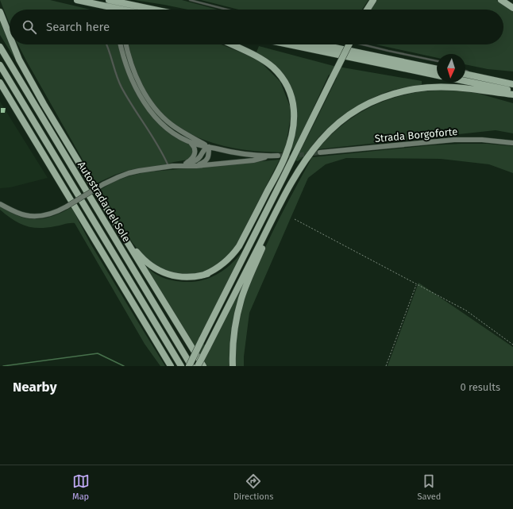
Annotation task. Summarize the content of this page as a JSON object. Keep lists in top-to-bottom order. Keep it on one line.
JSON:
{"streets":{"highway":["Autostrada del Sole"],"main road":["Strada Borgoforte"]},"north":"bottom","page":{"search":"Search here","heading":["Nearby","0 results"],"nav":["Map","Directions","Saved"]}}
